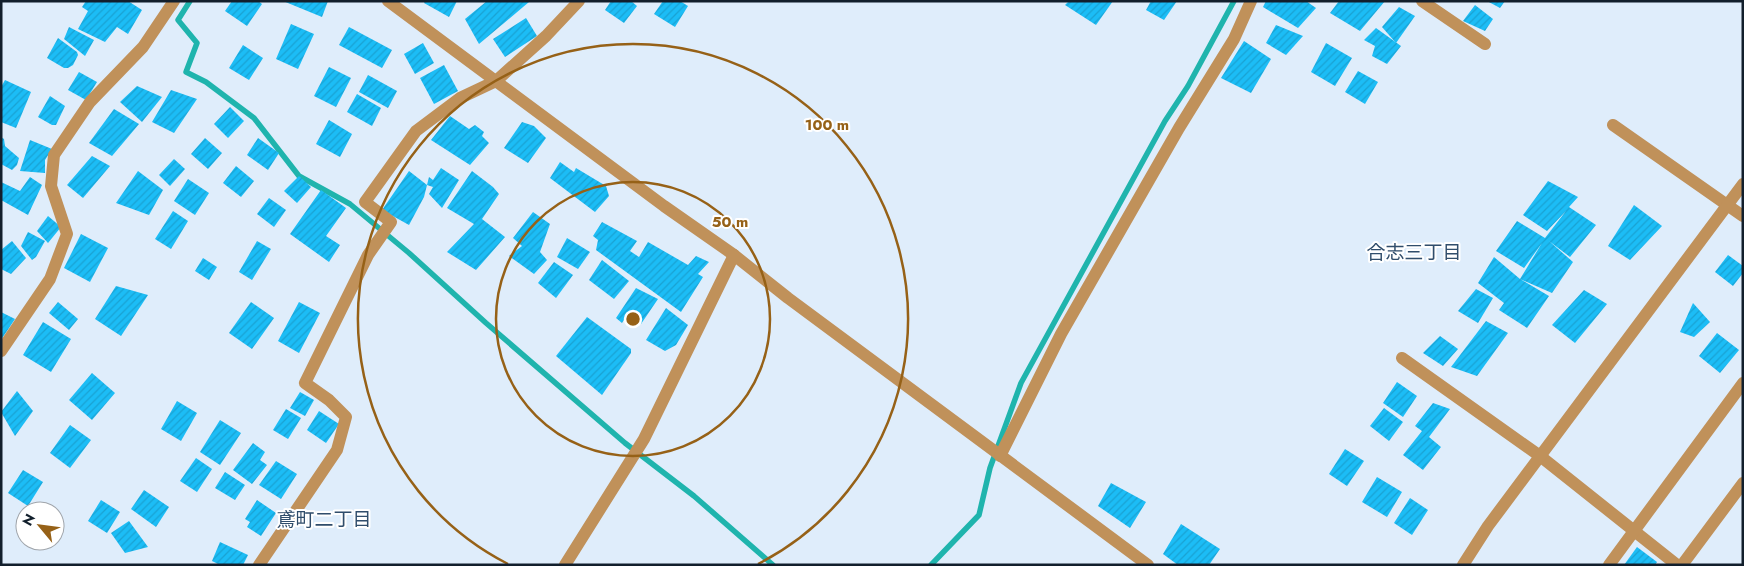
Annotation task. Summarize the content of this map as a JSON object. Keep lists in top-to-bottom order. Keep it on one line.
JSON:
{"districts":["合志三丁目","鳶町二丁目"],"north":"top left","rings":["100 m","50 m"]}
